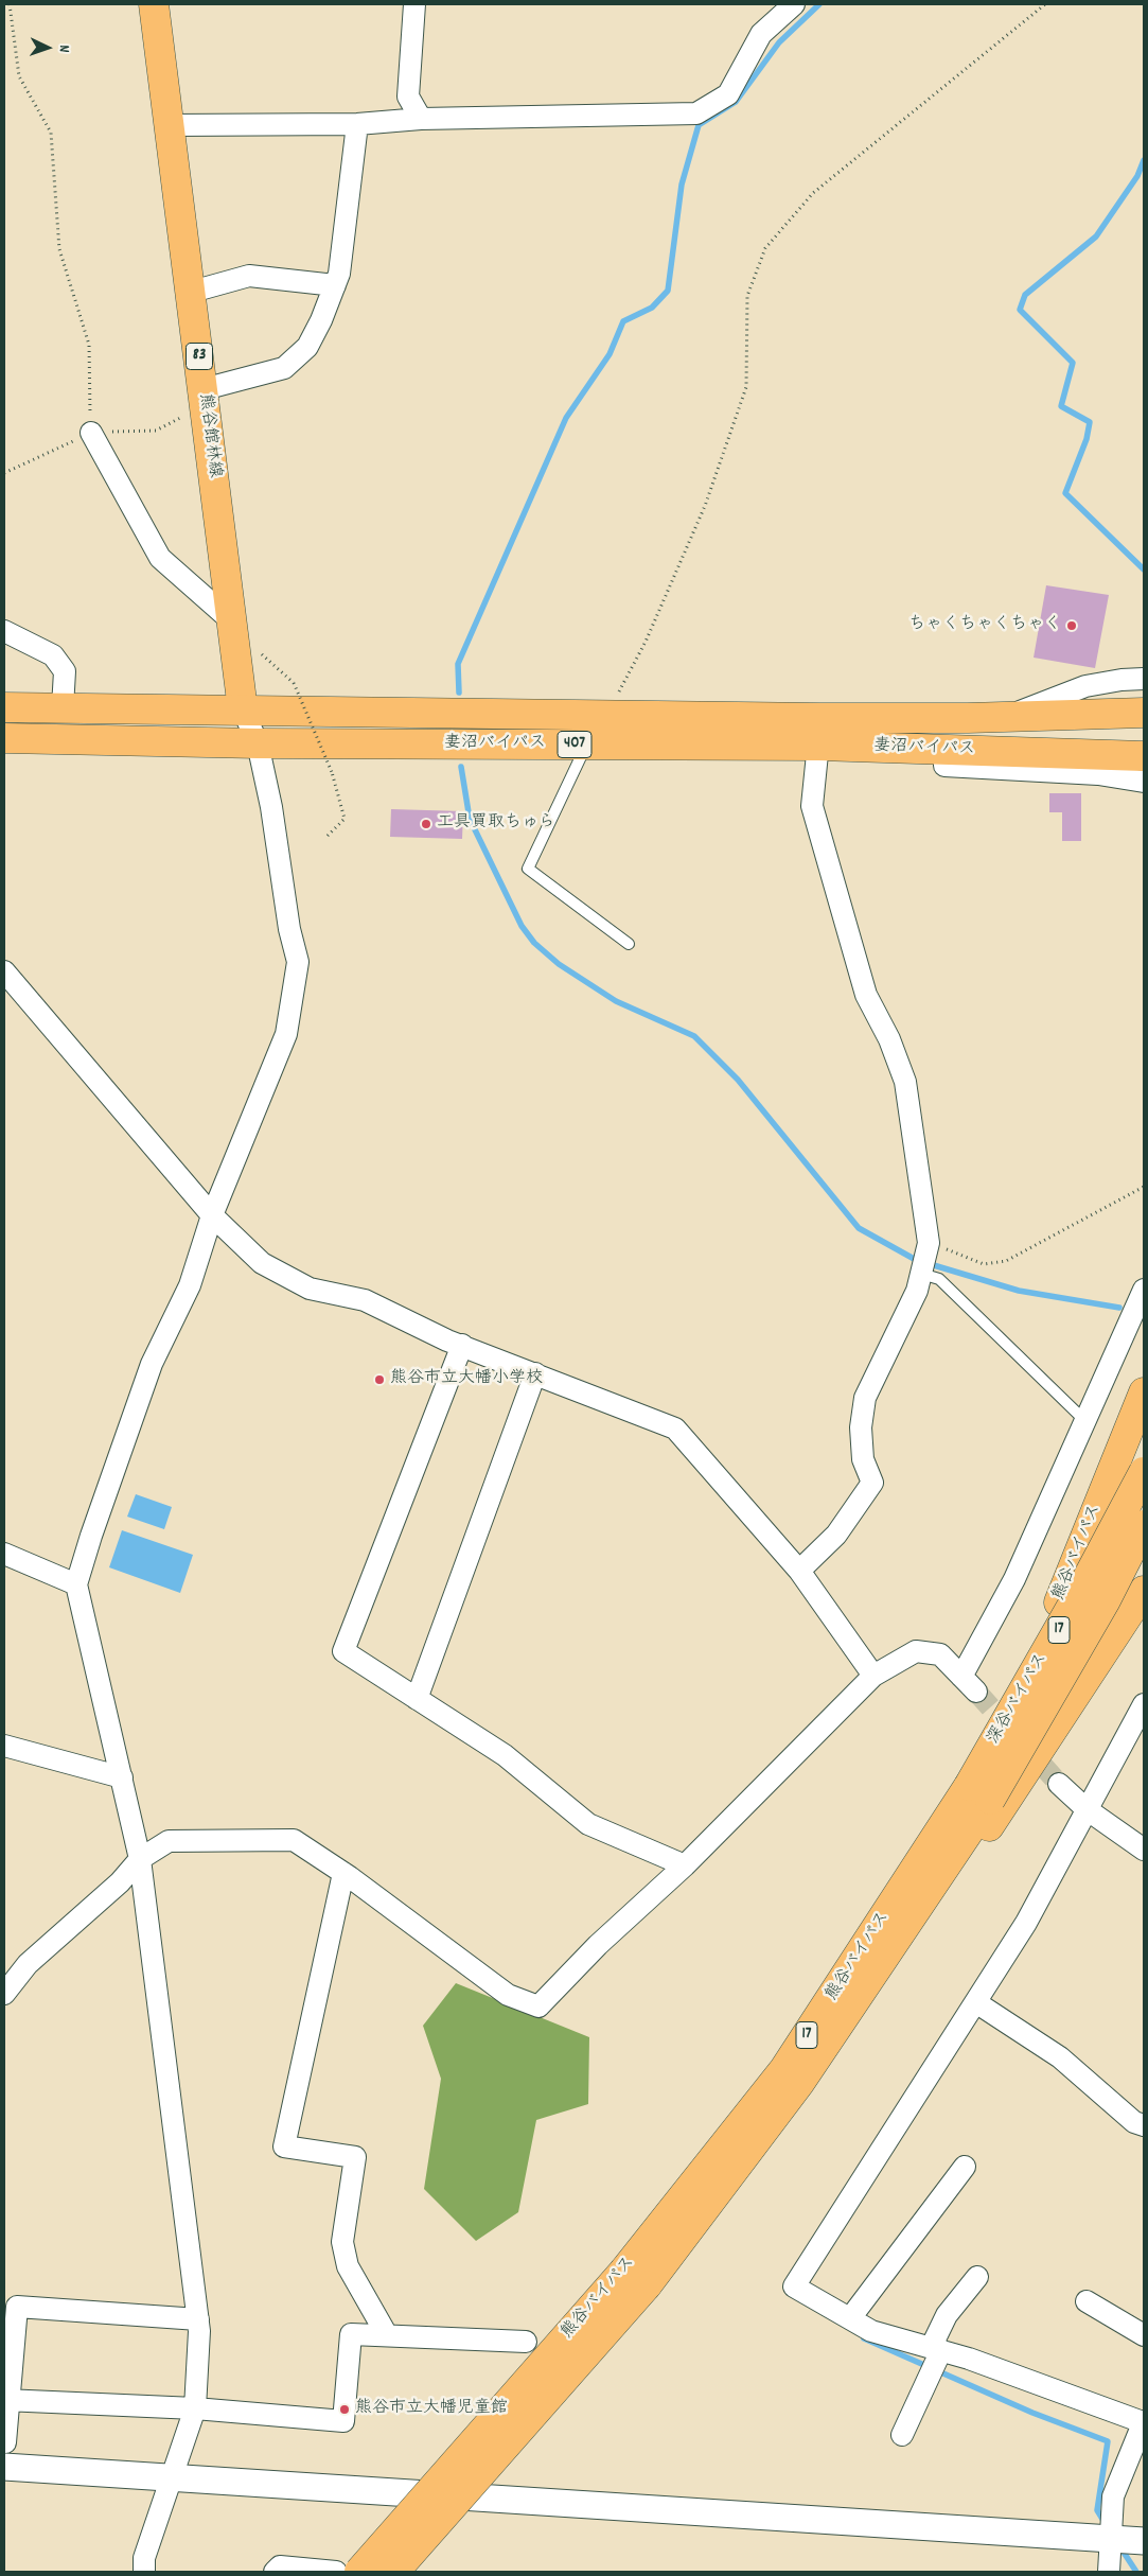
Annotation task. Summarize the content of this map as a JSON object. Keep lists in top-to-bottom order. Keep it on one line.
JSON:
{"streets":{"main road":["83","熊谷館林線","妻沼バイパス","407","熊谷バイパス","17","深谷バイパス"]},"crossings":[["熊谷館林線","妻沼バイパス"],["熊谷バイパス","17"],["熊谷バイパス","深谷バイパス"]],"places":["ちゃくちゃくちゃく","工具買取ちゅら","熊谷市立大幡小学校","熊谷市立大幡児童館"],"north":"right"}
